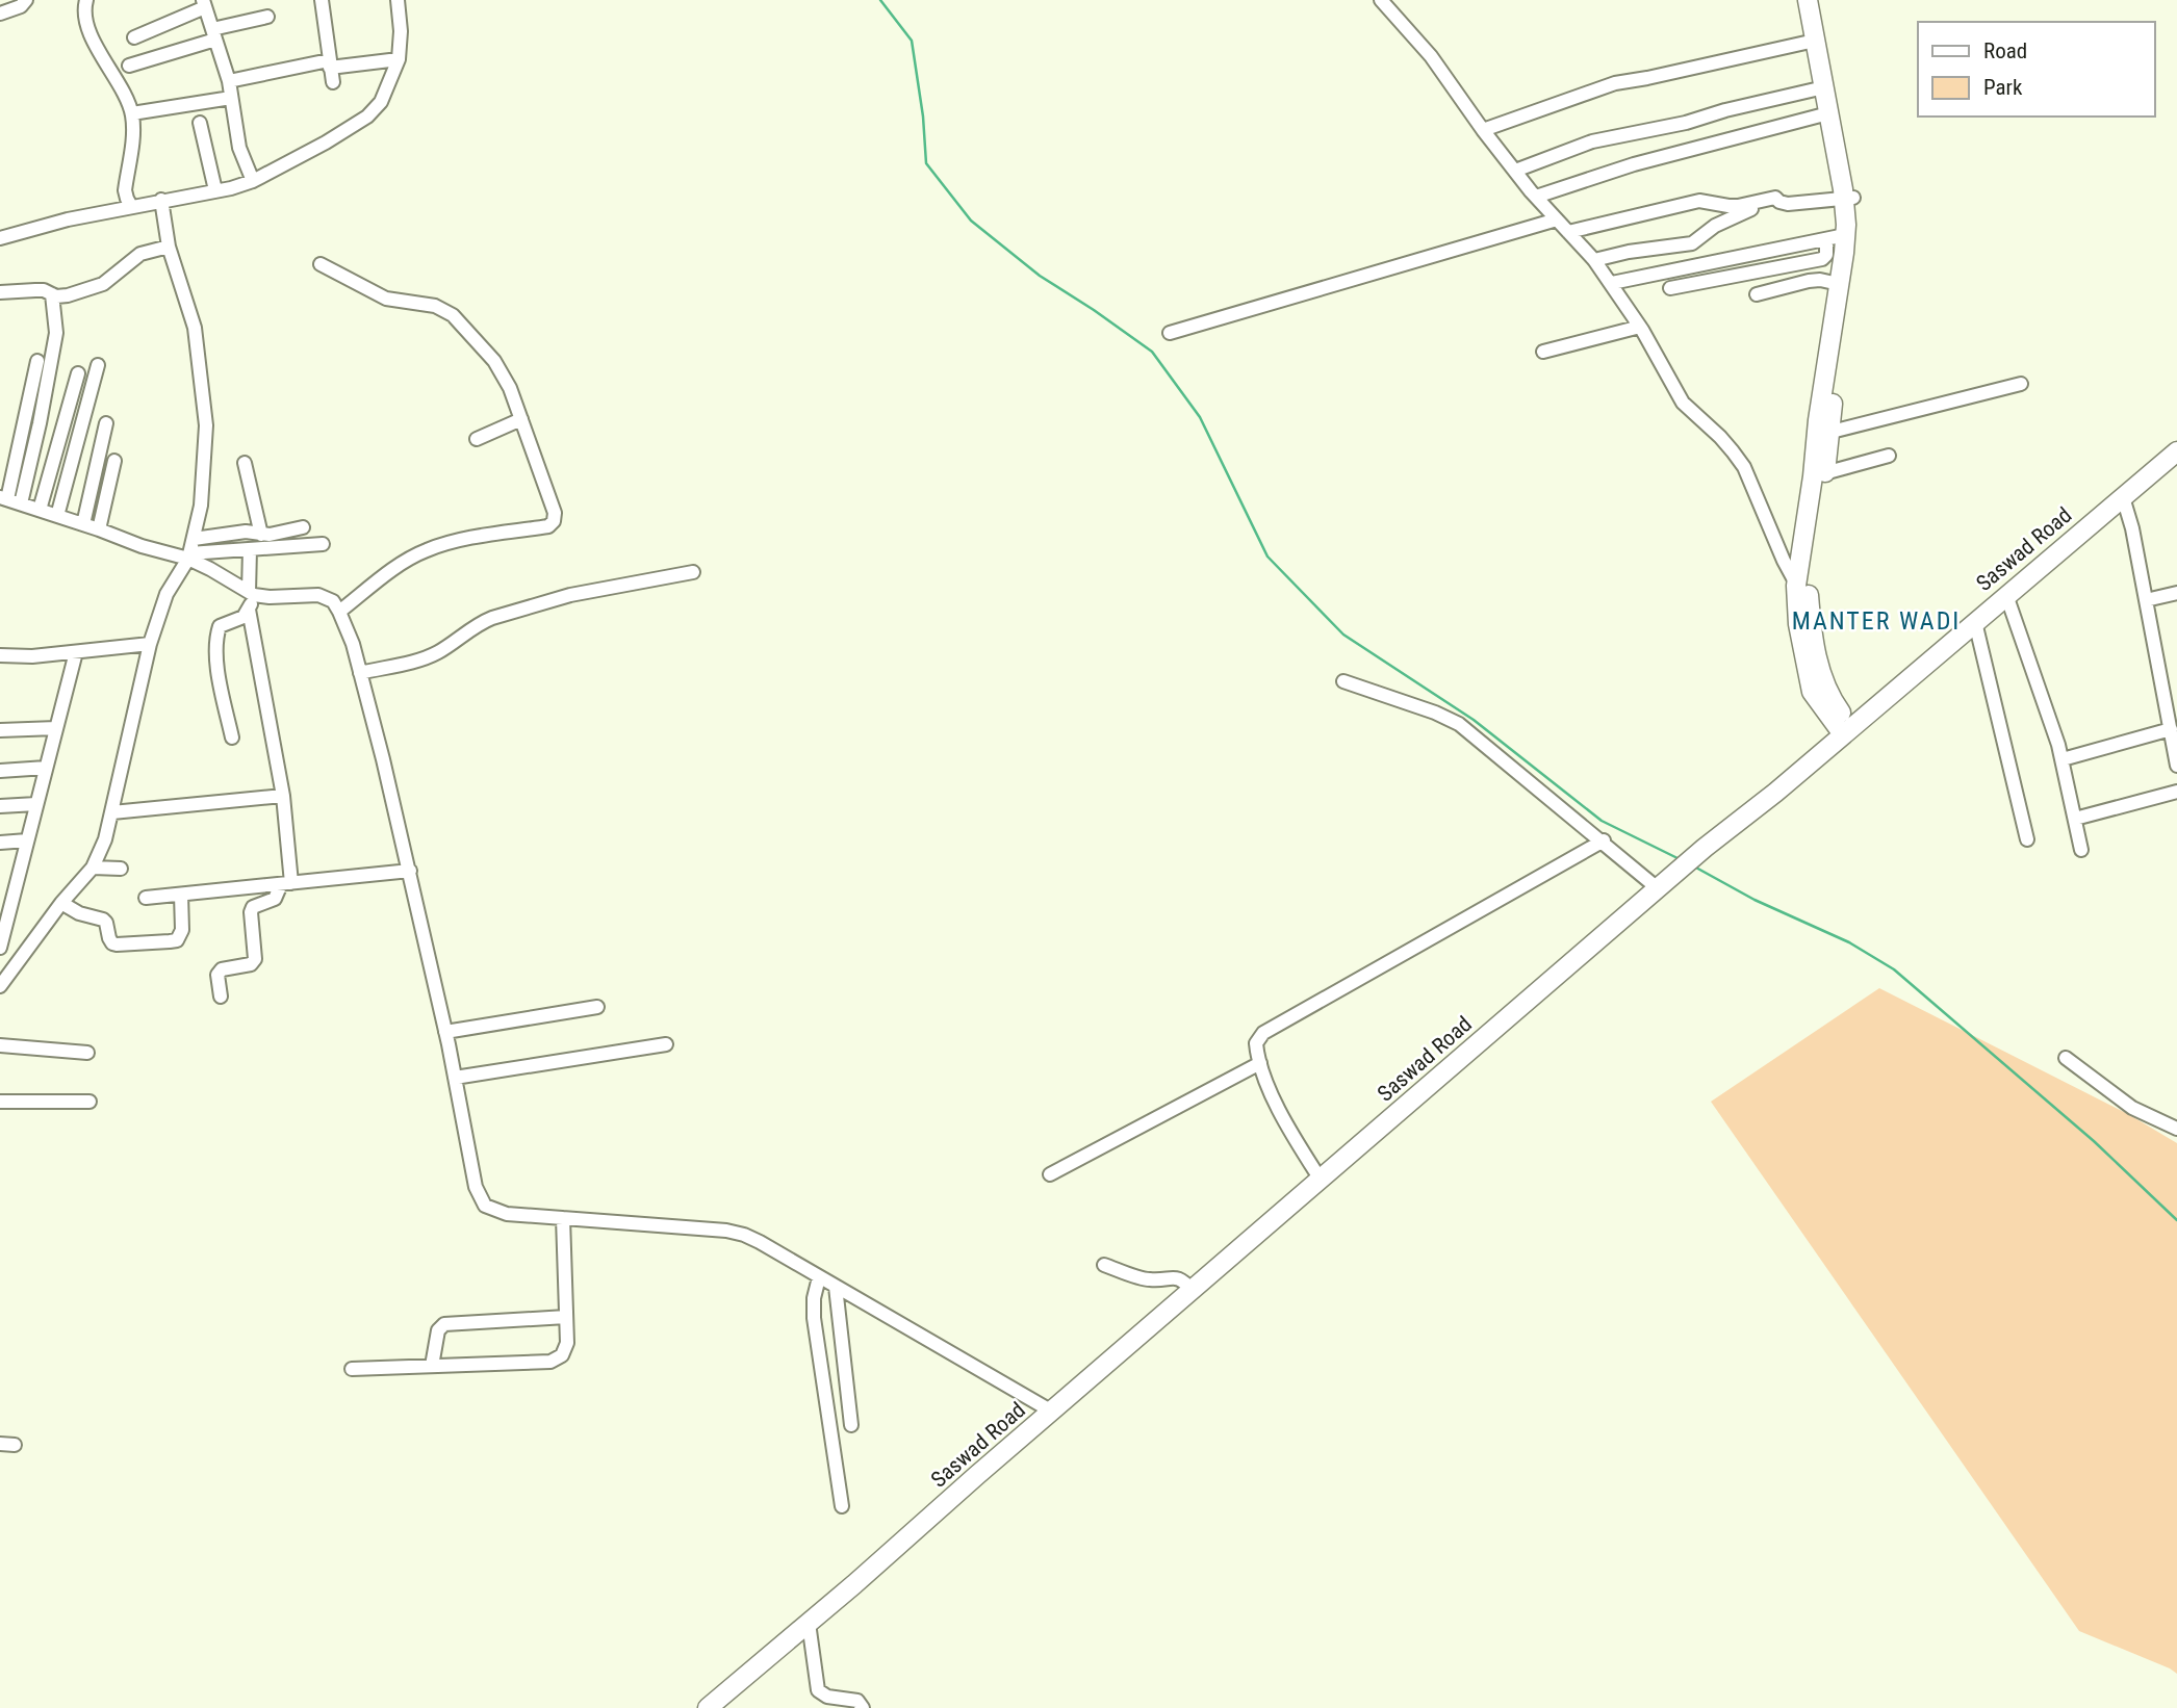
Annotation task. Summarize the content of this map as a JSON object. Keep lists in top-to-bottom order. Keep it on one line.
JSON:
{"streets":{"highway":["Saswad Road"]},"districts":["MANTER WADI"],"legend":["Road","Park"]}
